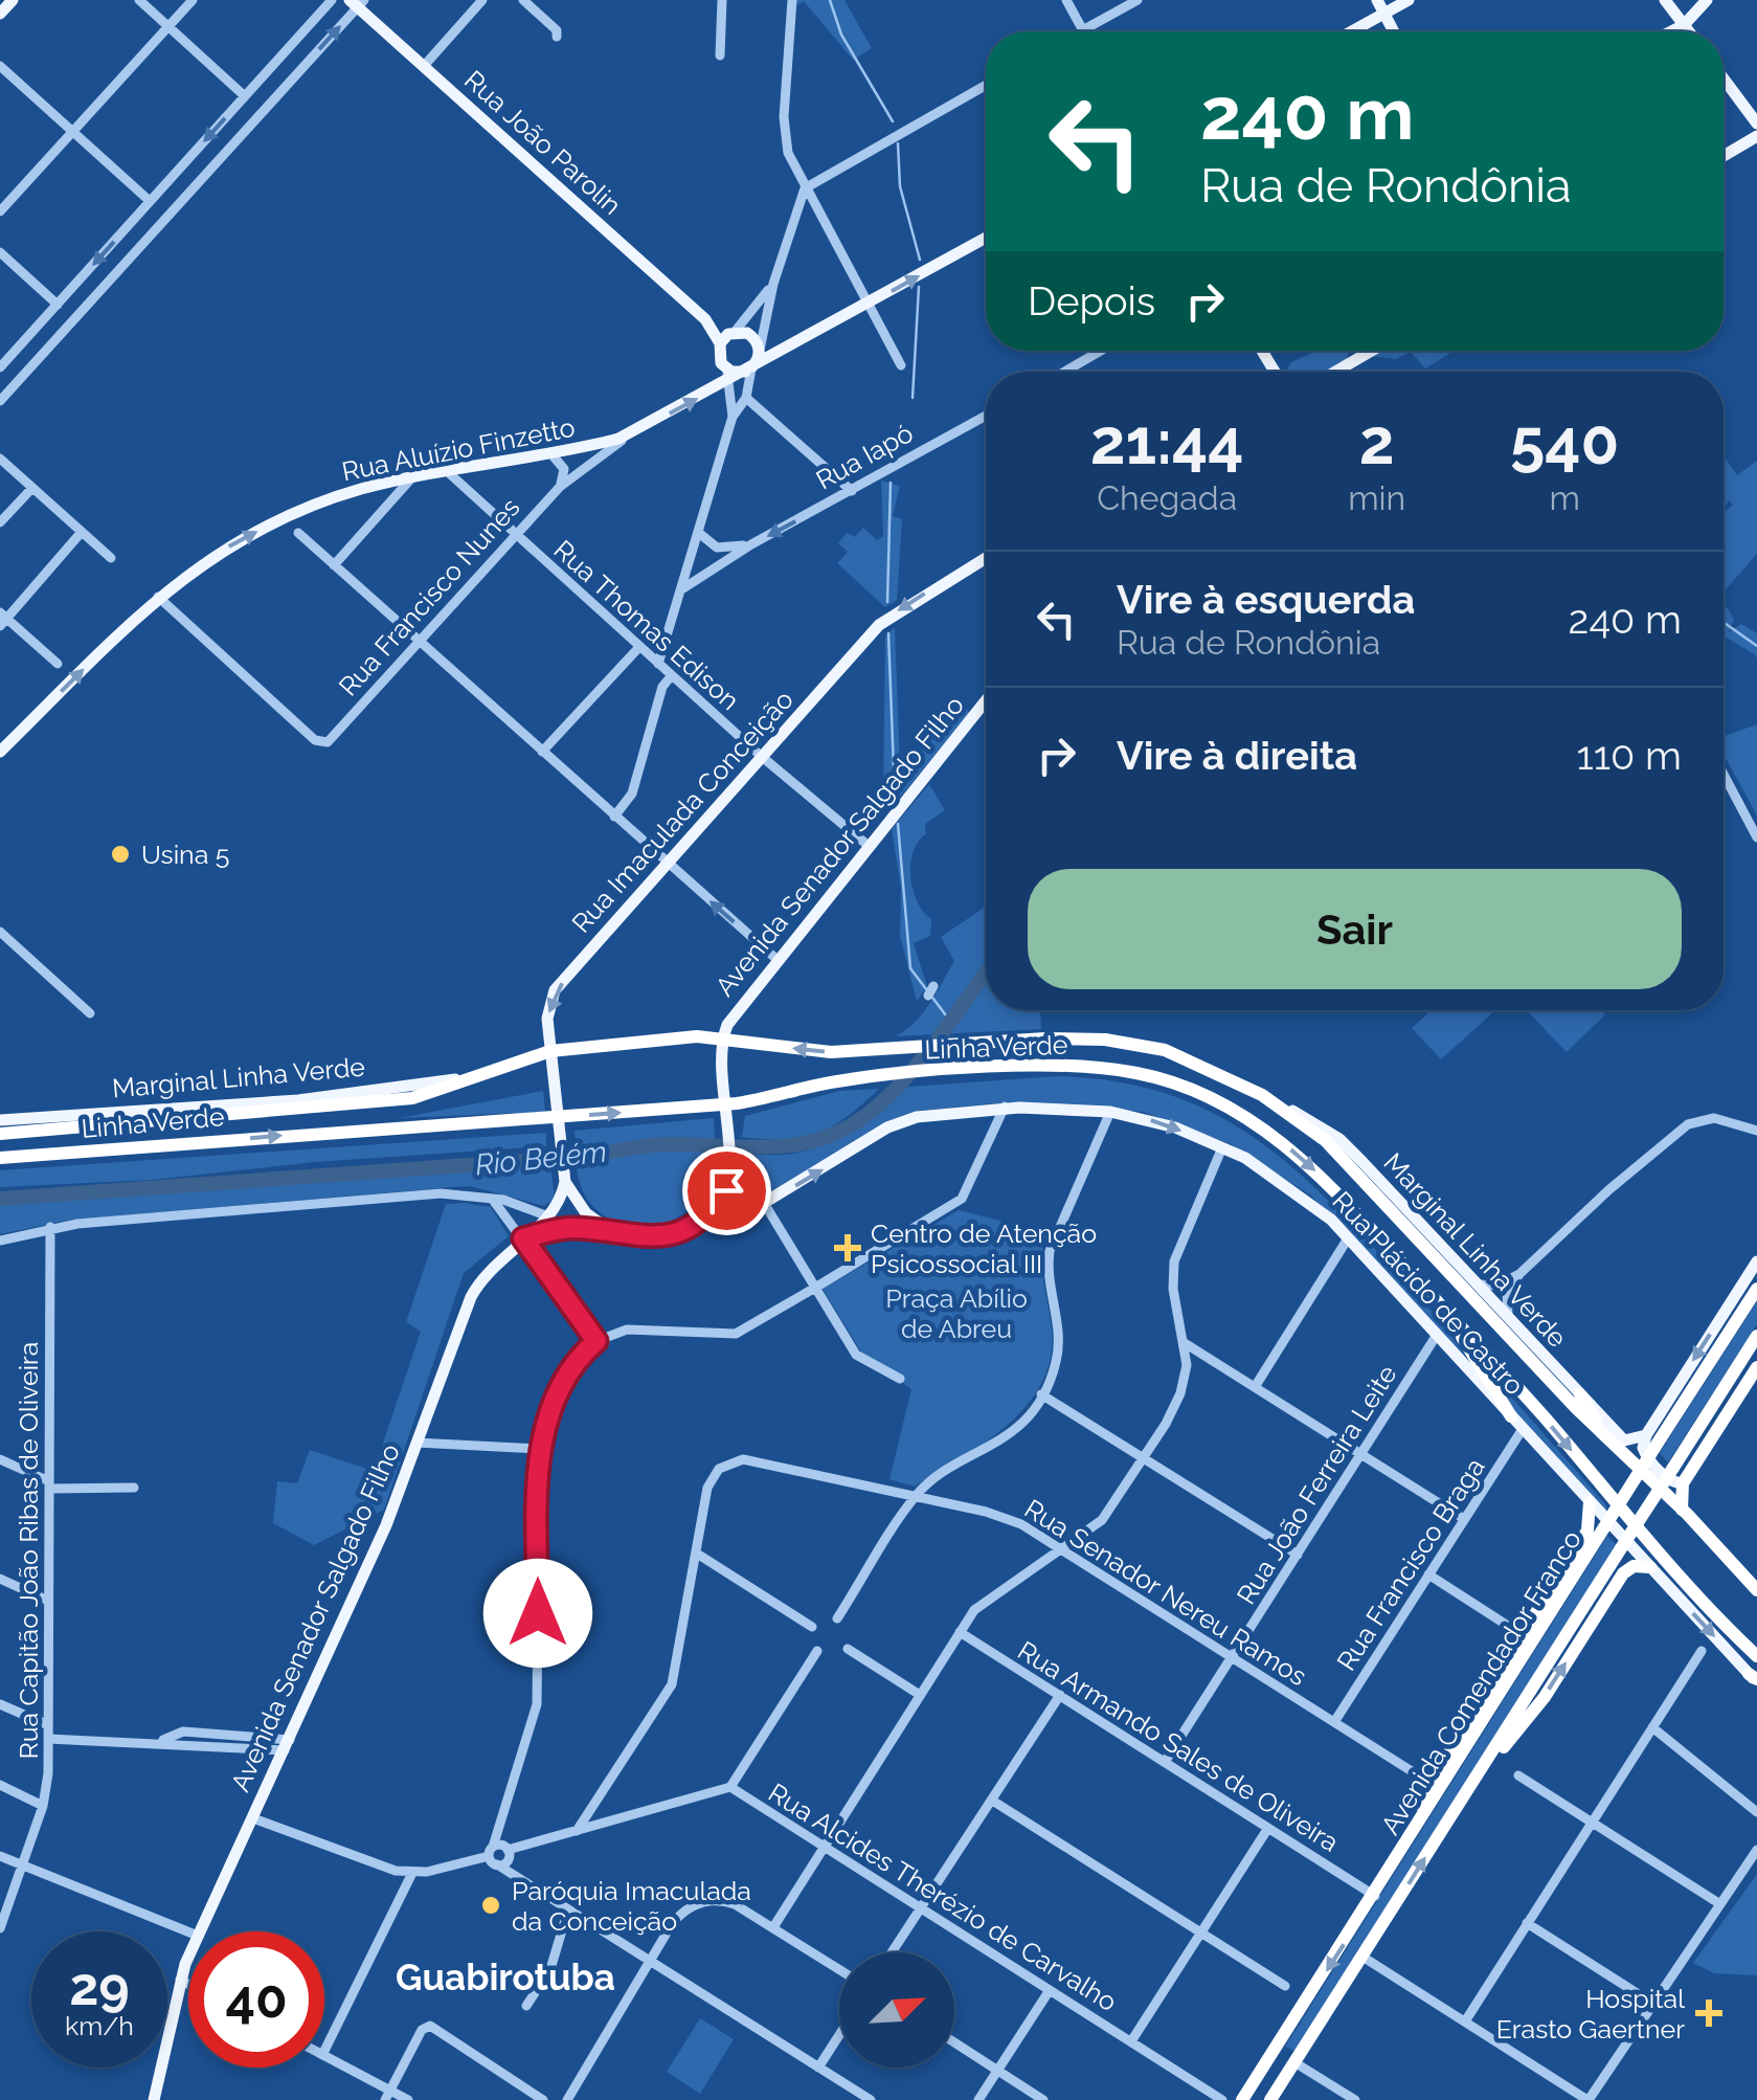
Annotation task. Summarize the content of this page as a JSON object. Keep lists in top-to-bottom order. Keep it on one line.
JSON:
{"streets":{"highway":["Linha Verde","Avenida Comendador Franco"],"main road":["Rua João Parolin","Rua Aluízio Finzetto","Rua Francisco Nunes","Rua Imaculada Conceição","Avenida Senador Salgado Filho","Marginal Linha Verde","Rua Plácido de Castro"],"street":["Rua Iapó","Rua Thomas Edison","Rua João Ferreira Leite","Rua Capitão João Ribas de Oliveira","Rua Francisco Braga","Rua Senador Nereu Ramos","Rua Armando Sales de Oliveira","Rua Alcides Therézio de Carvalho"]},"crossings":[["Rua João Parolin","Rua Francisco Nunes"],["Rua Aluízio Finzetto","Rua Francisco Nunes"],["Rua Aluízio Finzetto","Rua Thomas Edison"],["Rua Francisco Nunes","Rua Thomas Edison"],["Rua Thomas Edison","Rua Imaculada Conceição"],["Rua Thomas Edison","Avenida Senador Salgado Filho"],["Rua Imaculada Conceição","Linha Verde"],["Avenida Senador Salgado Filho","Linha Verde"],["Avenida Senador Salgado Filho","Rua Plácido de Castro"],["Linha Verde","Marginal Linha Verde"],["Marginal Linha Verde","Avenida Comendador Franco"],["Rua Plácido de Castro","Rua João Ferreira Leite"],["Rua Plácido de Castro","Rua Francisco Braga"],["Rua João Ferreira Leite","Rua Senador Nereu Ramos"],["Rua João Ferreira Leite","Rua Armando Sales de Oliveira"],["Rua Francisco Braga","Rua Senador Nereu Ramos"],["Rua Senador Nereu Ramos","Rua Alcides Therézio de Carvalho"],["Avenida Comendador Franco","Rua Armando Sales de Oliveira"]],"one_way":["Rua Aluízio Finzetto","Rua Imaculada Conceição"],"districts":["Guabirotuba"],"water":["Rio Belém"],"parks":["Praça Abílio de Abreu"],"places":{"other":["Usina 5","Paróquia Imaculada da Conceição"],"health":["Centro de Atenção Psicossocial III","Hospital Erasto Gaertner"]},"north":"top right","page":{"turn":["240 m","Rua de Rondônia"],"then":"Depois","eta":["21:44","Chegada","2","min","540","m"],"list":[{"name":"Vire à esquerda","note":"Rua de Rondônia","value":"240 m"},{"name":"Vire à direita","value":"110 m"}],"buttons":"Sair","speed":"29 km/h","limit":"40"}}
